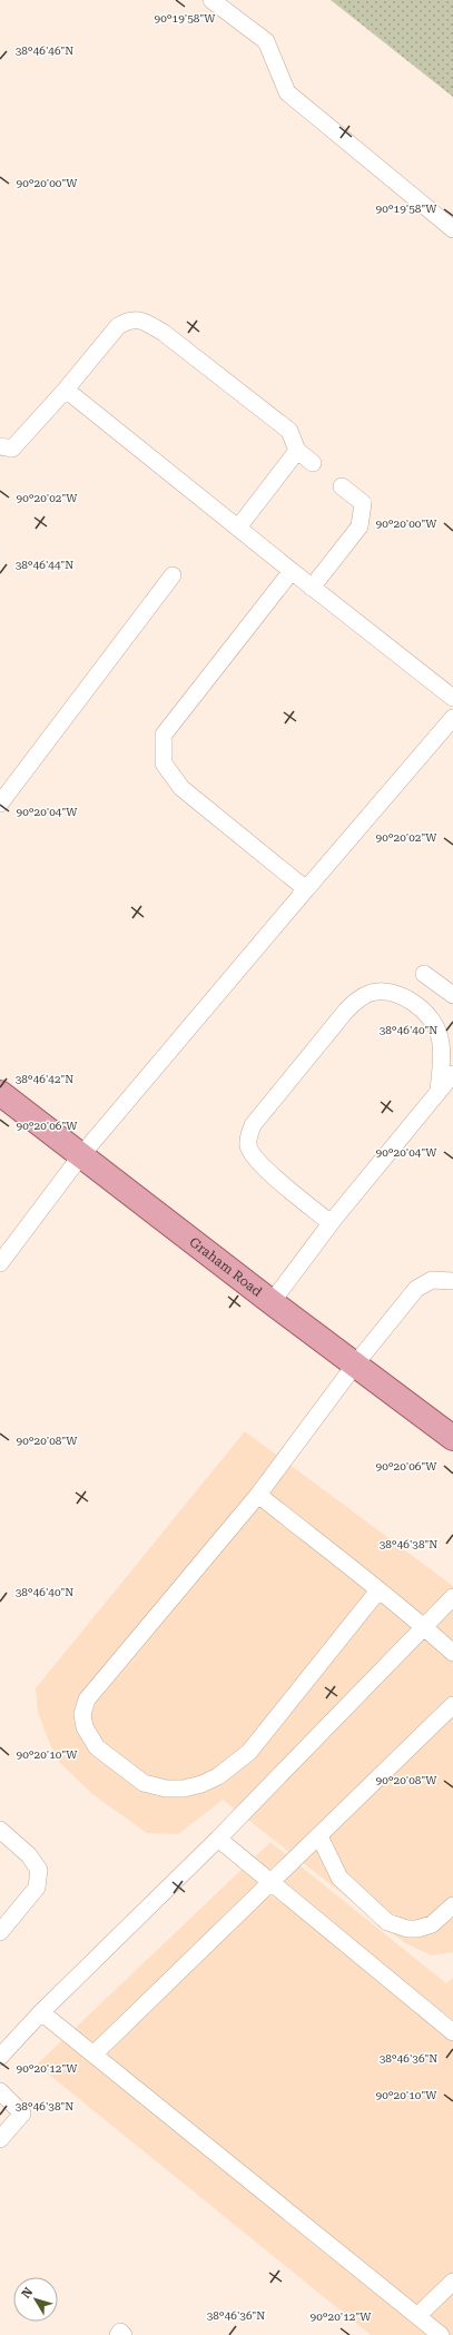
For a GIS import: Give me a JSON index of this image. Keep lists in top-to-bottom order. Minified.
{"streets":{"main road":["Graham Road"]},"north":"top left","coordinates":["90°19'58\"W","38°46'46\"N","90°20'00\"W","90°20'02\"W","38°46'44\"N","90°20'04\"W","38°46'40\"N","38°46'42\"N","90°20'06\"W","90°20'08\"W","38°46'38\"N","90°20'10\"W","38°46'36\"N","90°20'12\"W"]}
